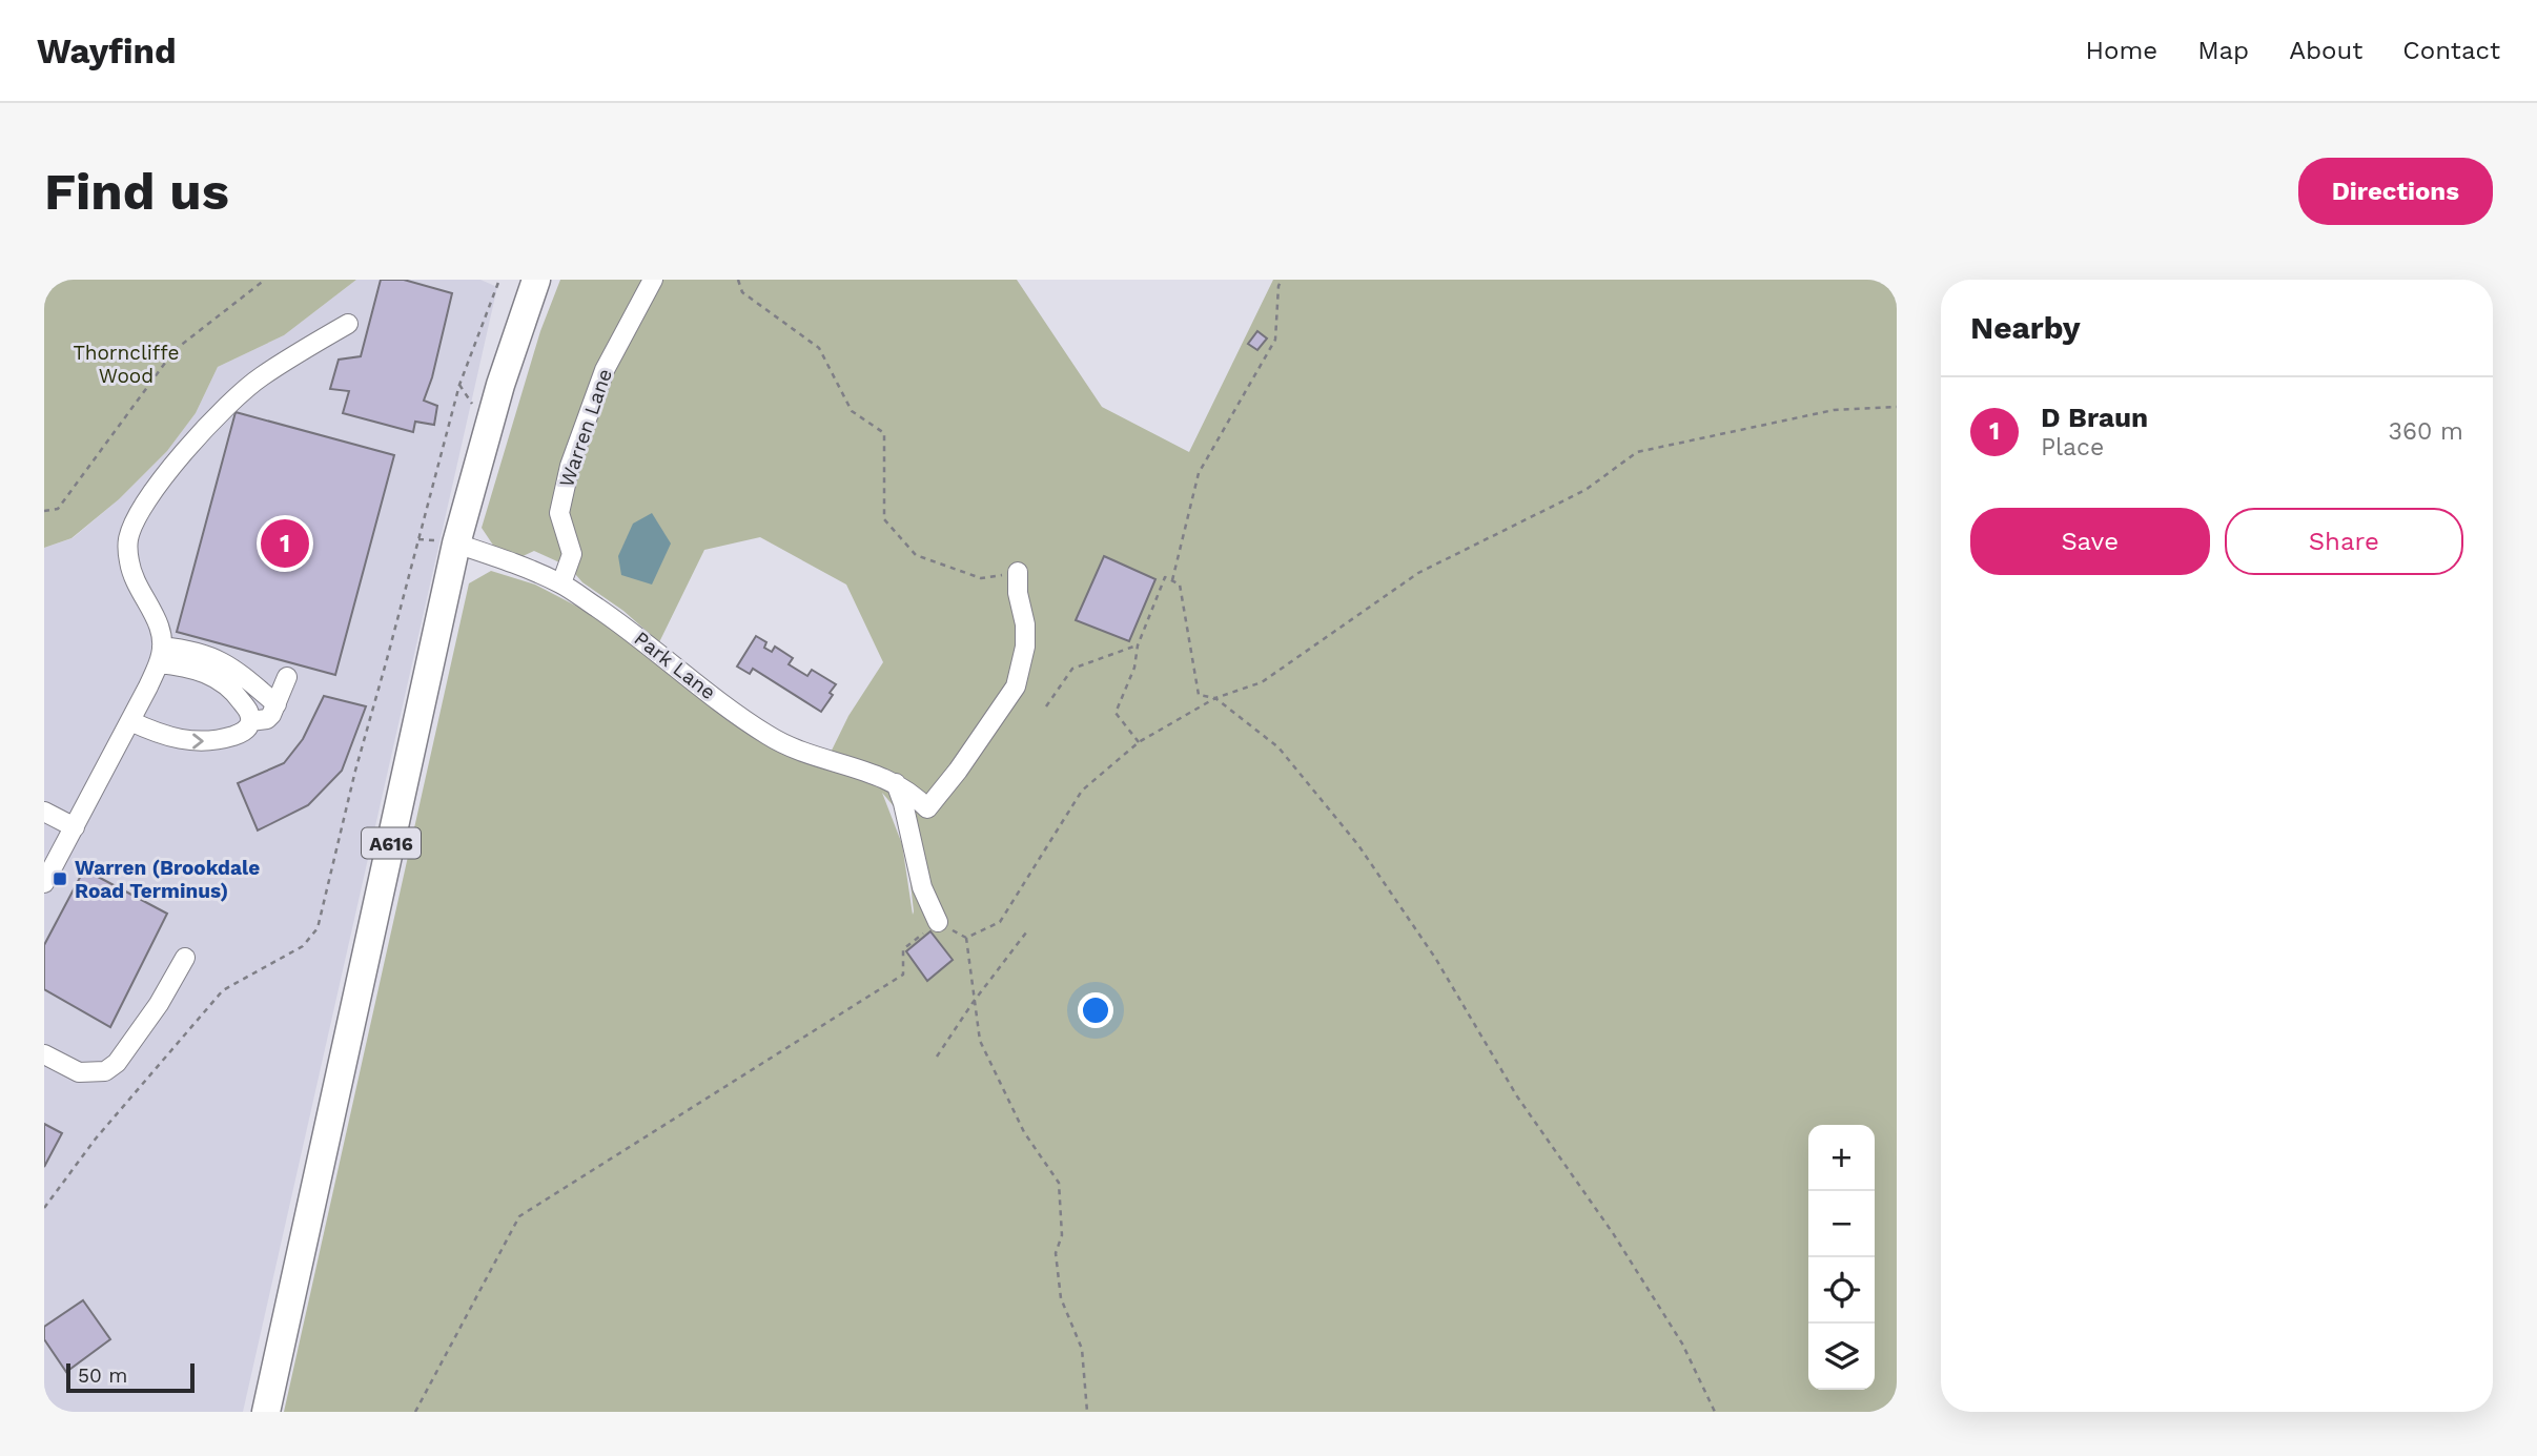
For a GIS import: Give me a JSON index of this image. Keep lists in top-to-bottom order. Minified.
{"streets":{"highway":["A616"],"street":["Warren Lane","Park Lane"]},"crossings":[["Warren Lane","Park Lane"],["Park Lane","A616"]],"parks":["Thorncliffe Wood"],"places":{"transit":["Warren (Brookdale Road Terminus)"]},"scale_bar":"50 m","page":{"header":"Wayfind","nav":["Home","Map","About","Contact"],"buttons":["Directions",["Save","Share"]],"title":"Find us","heading":"Nearby","list":[{"mark":"1","name":"D Braun","note":"Place","value":"360 m"}],"pins":"1","map_buttons":["+","−"],"scale":"50 m"}}
